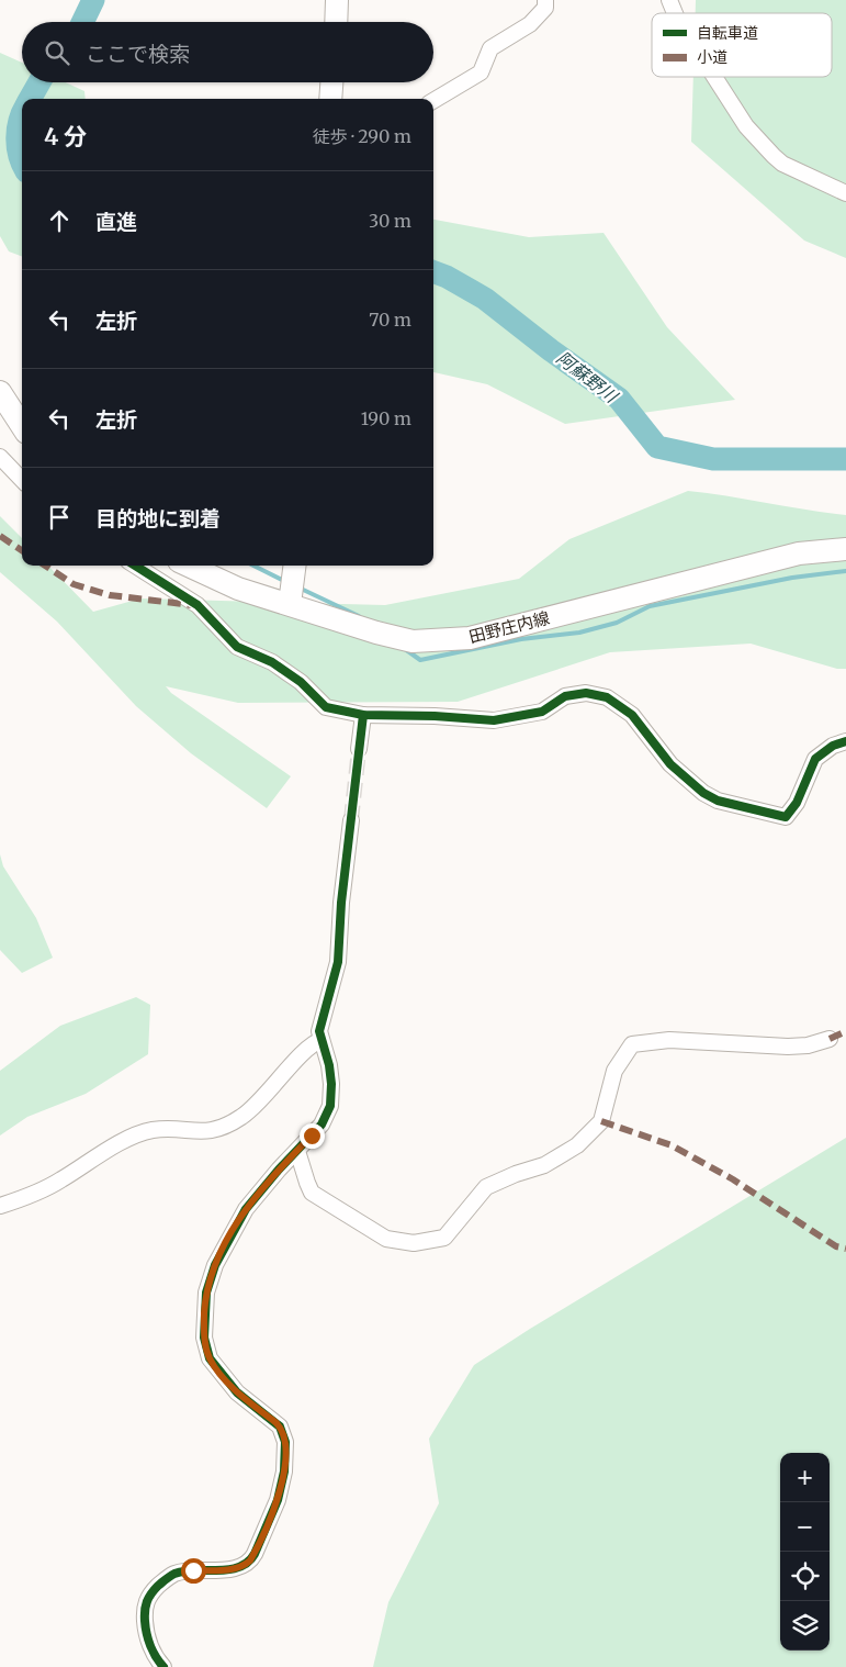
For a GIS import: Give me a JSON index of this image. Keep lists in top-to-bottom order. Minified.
{"streets":{"main road":["田野庄内線"]},"water":["阿蘇野川"],"legend":["自転車道","小道"],"page":{"search":"ここで検索","heading":["4 分","徒歩 · 290 m"],"list":[["直進","30 m"],["左折","70 m"],["左折","190 m"],"目的地に到着"],"map_buttons":["+","−"]}}
